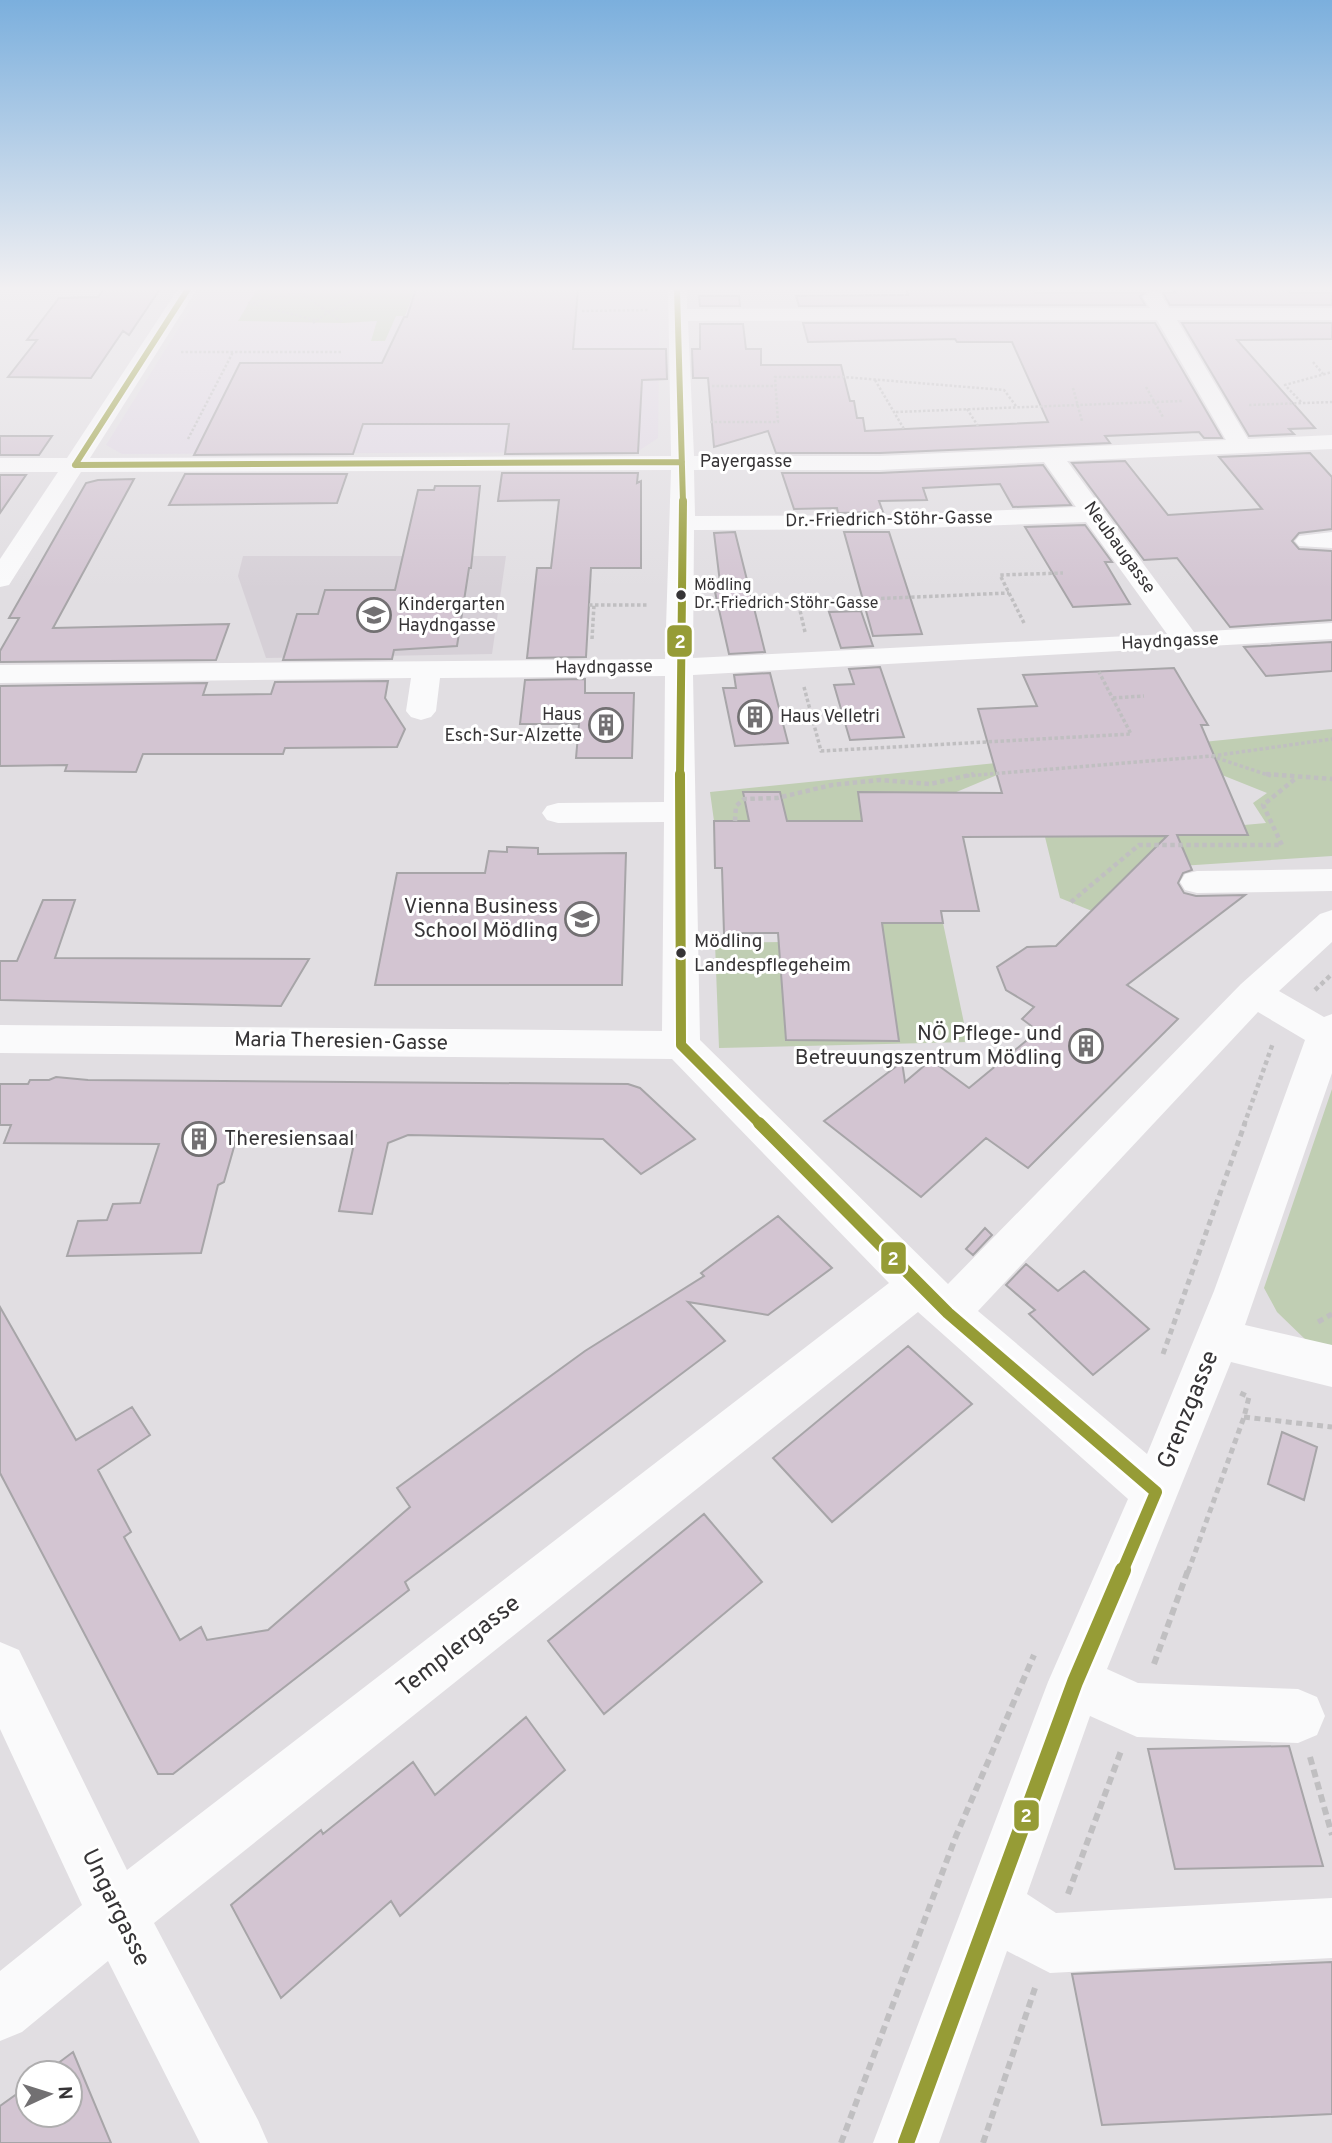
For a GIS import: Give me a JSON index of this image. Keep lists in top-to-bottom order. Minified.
{"streets":{"street":["Payergasse","Dr.-Friedrich-Stöhr-Gasse","Neubaugasse","Haydngasse","Maria Theresien-Gasse","Grenzgasse","Templergasse","Ungargasse"]},"crossings":[["Payergasse","Neubaugasse"],["Dr.-Friedrich-Stöhr-Gasse","Neubaugasse"],["Neubaugasse","Haydngasse"],["Templergasse","Ungargasse"]],"places":{"other":["Mödling Dr.-Friedrich-Stöhr-Gasse","Mödling Landespflegeheim"],"school or university":["Kindergarten Haydngasse","Vienna Business School Mödling"],"building":["Haus Velletri","Haus Esch-Sur-Alzette","NÖ Pflege- und Betreuungszentrum Mödling","Theresiensaal"]},"lines":["transit line 2"],"north":"right"}
